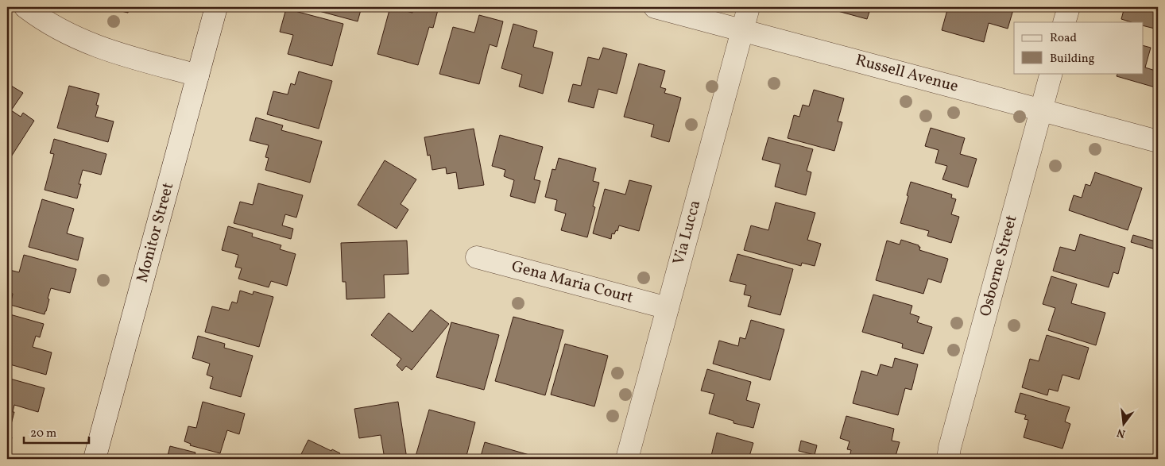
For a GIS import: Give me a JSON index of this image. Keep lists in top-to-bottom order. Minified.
{"streets":{"street":["Russell Avenue","Monitor Street","Via Lucca","Osborne Street","Gena Maria Court"]},"crossings":[["Russell Avenue","Via Lucca"],["Russell Avenue","Osborne Street"],["Via Lucca","Gena Maria Court"]],"legend":["Road","Building"],"scale_bar":"20 m","north":"bottom"}
